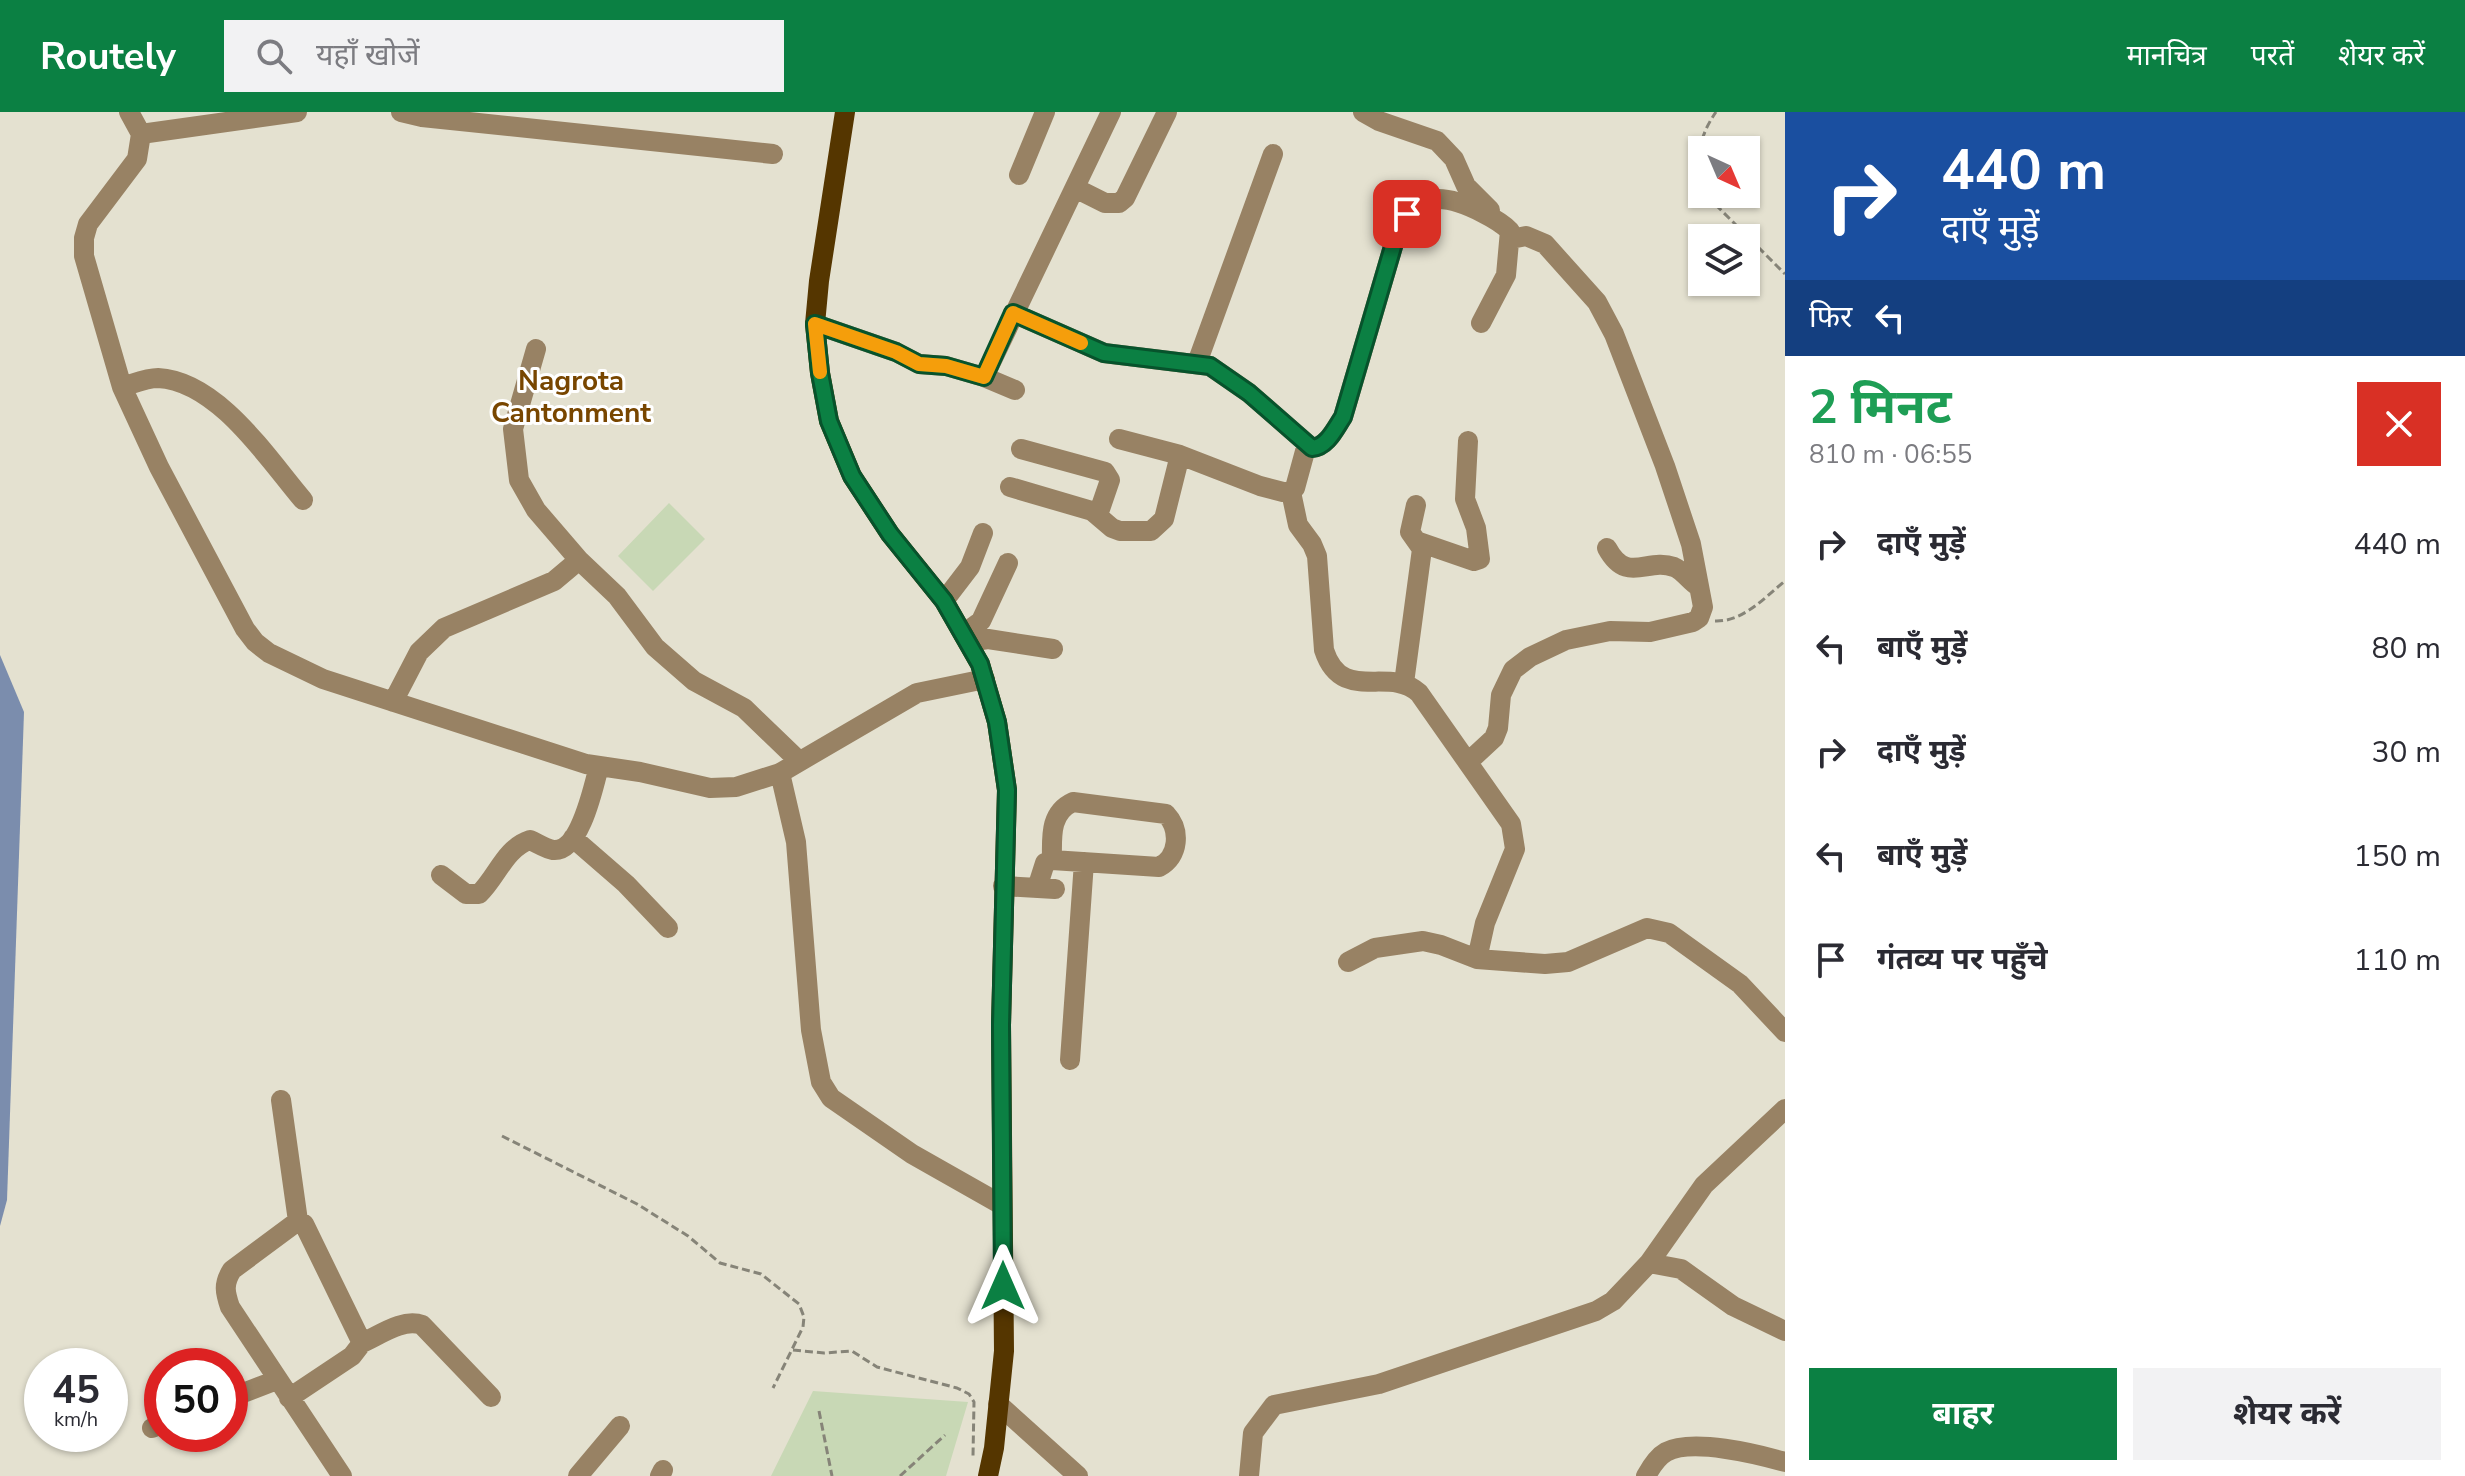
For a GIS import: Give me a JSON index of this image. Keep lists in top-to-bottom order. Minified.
{"districts":["Nagrota Cantonment"],"north":"bottom right","page":{"header":"Routely","search":"यहाँ खोजें","nav":["मानचित्र","परतें","शेयर करें"],"turn":["440 m","दाएँ मुड़ें"],"then":"फिर","heading":["2 मिनट","810 m · 06:55"],"list":[{"name":"दाएँ मुड़ें","value":"440 m"},{"name":"बाएँ मुड़ें","value":"80 m"},{"name":"दाएँ मुड़ें","value":"30 m"},{"name":"बाएँ मुड़ें","value":"150 m"},{"name":"गंतव्य पर पहुँचे","value":"110 m"}],"speed":"45 km/h","limit":"50","buttons":["बाहर","शेयर करें"]}}
